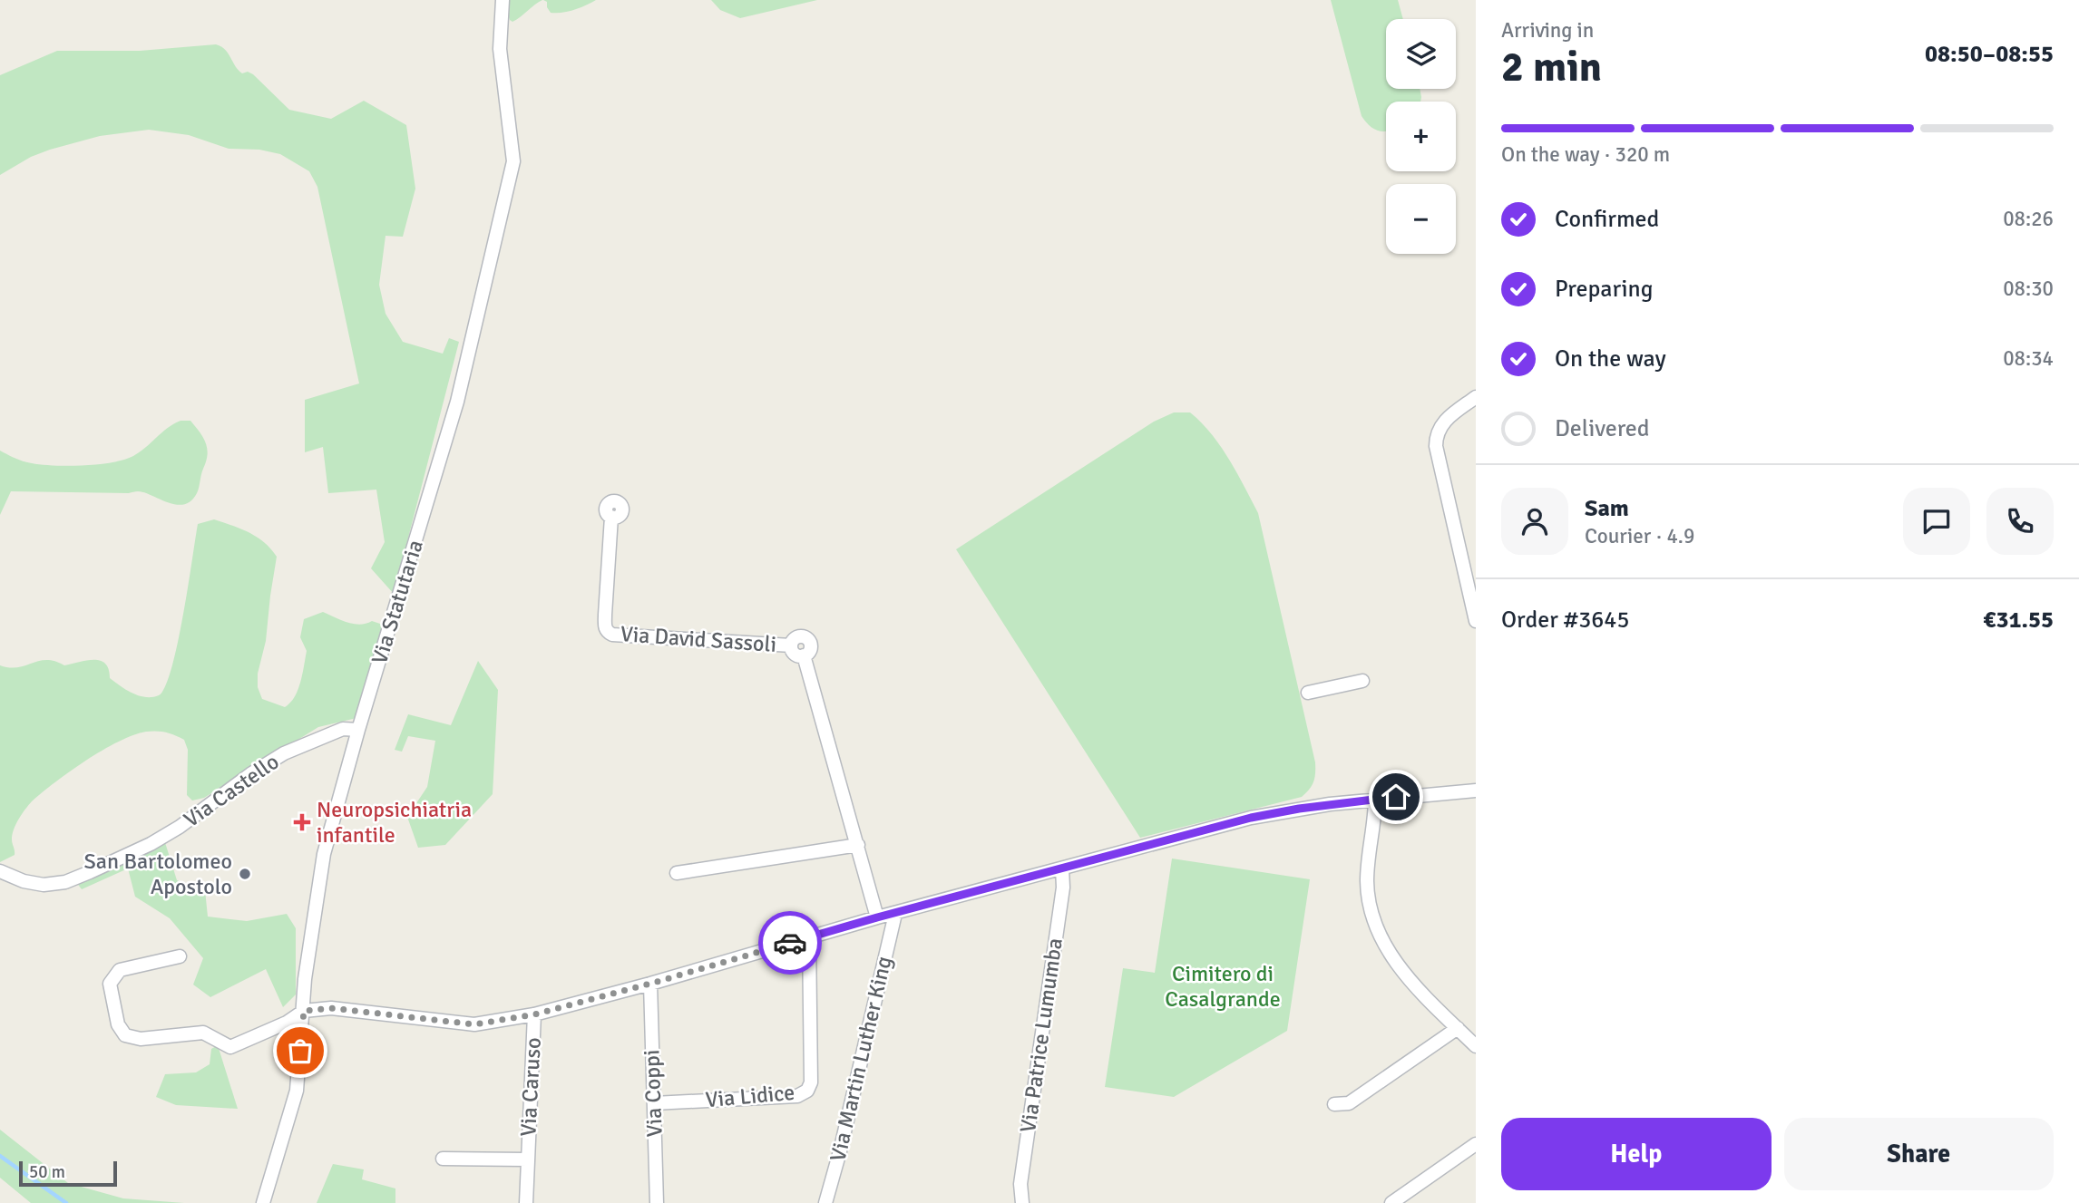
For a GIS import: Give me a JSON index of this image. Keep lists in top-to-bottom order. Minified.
{"streets":{"street":["Via Statutaria","Via David Sassoli","Via Castello","Via Patrice Lumumba","Via Martin Luther King","Via Caruso","Via Coppi","Via Lidice"]},"crossings":[["Via Statutaria","Via Castello"],["Via Coppi","Via Lidice"]],"parks":["Cimitero di Casalgrande"],"places":{"health":["Neuropsichiatria infantile"],"other":["San Bartolomeo Apostolo"]},"scale_bar":"50 m","page":{"heading":["2 min","Arriving in","08:50–08:55"],"panel":["Sam","Courier · 4.9","Order #3645","€31.55"],"map_buttons":["+","−"],"bar":"On the way · 320 m","list":[["Confirmed","08:26"],["Preparing","08:30"],["On the way","08:34"],"Delivered"],"buttons":["Help","Share"],"scale":"50 m"}}
